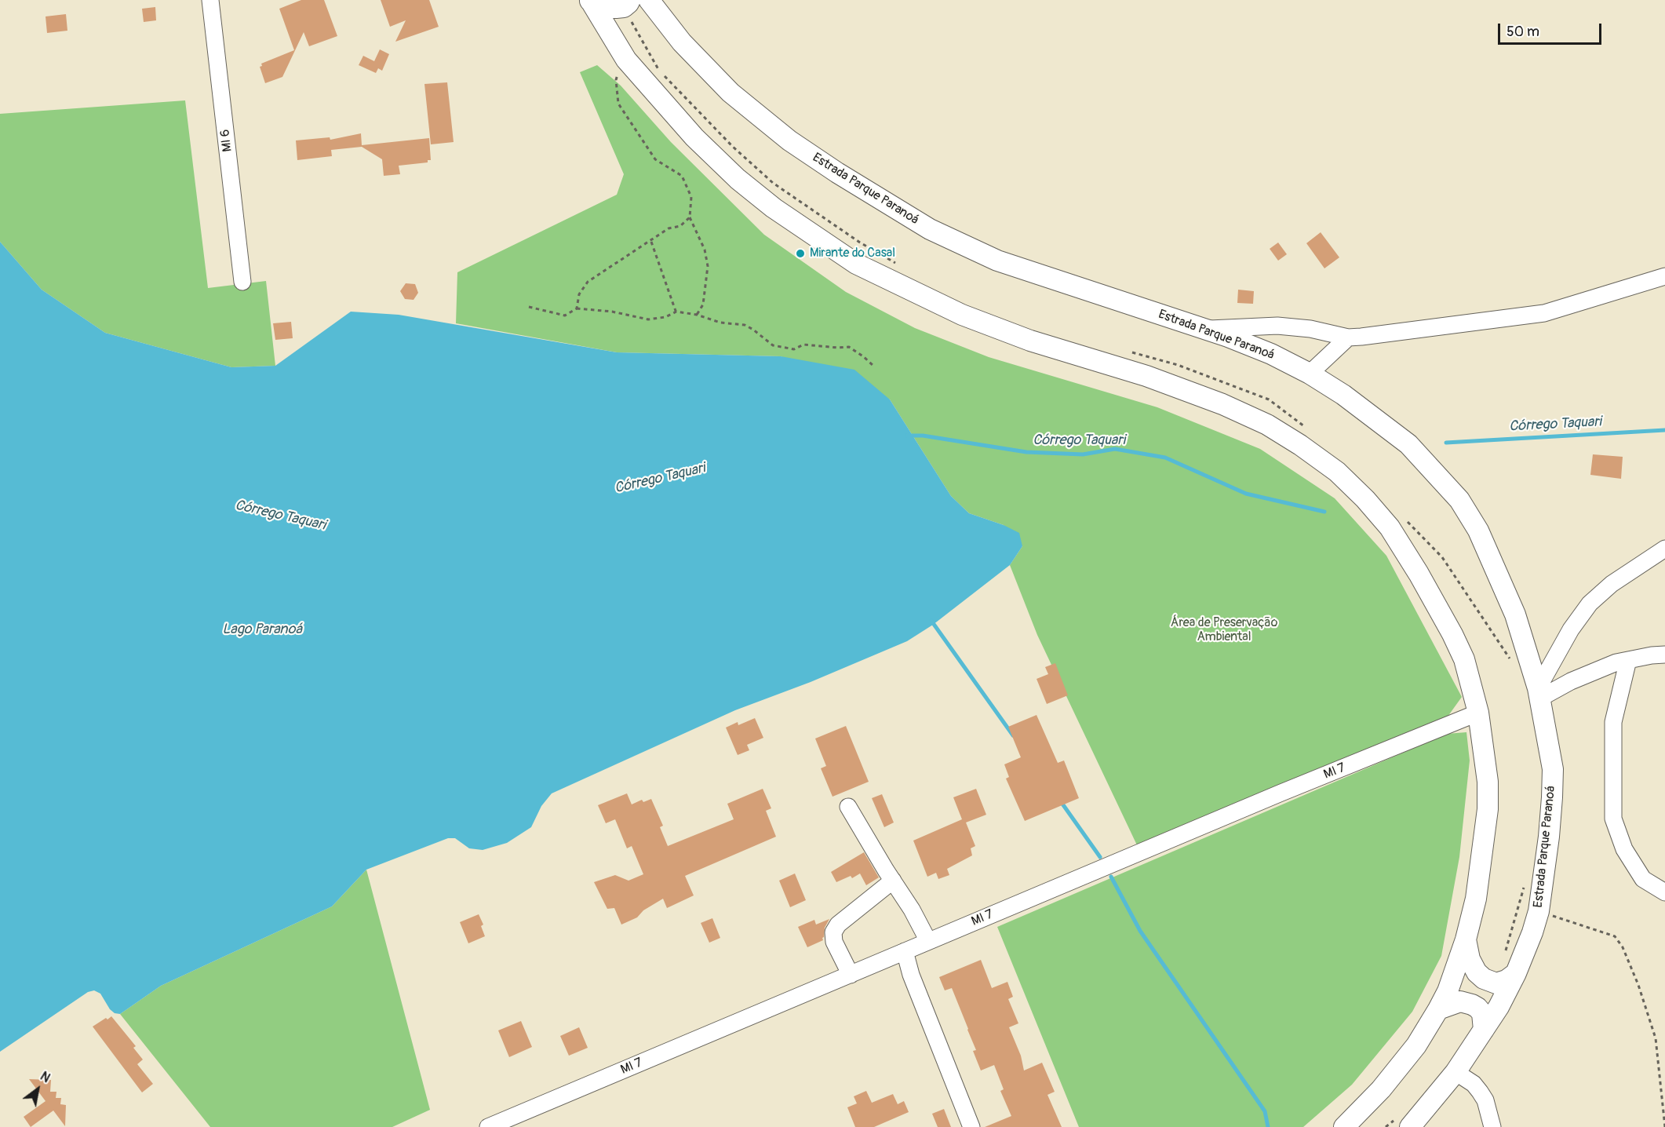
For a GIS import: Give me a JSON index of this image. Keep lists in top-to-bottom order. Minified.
{"streets":{"main road":["Estrada Parque Paranoá"],"street":["MI 6","MI 7"]},"water":["Córrego Taquari","Lago Paranoá"],"parks":["Área de Preservação Ambiental"],"places":["Mirante do Casal"],"scale_bar":"50 m","north":"top right"}
